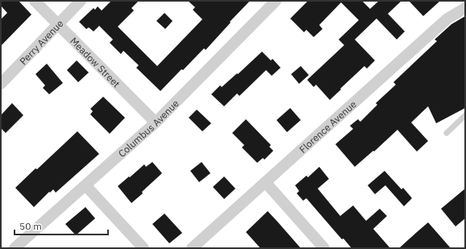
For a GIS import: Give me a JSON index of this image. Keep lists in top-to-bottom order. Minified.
{"streets":{"street":["Perry Avenue","Meadow Street","Florence Avenue","Columbus Avenue"]},"crossings":[["Perry Avenue","Meadow Street"],["Meadow Street","Columbus Avenue"]],"scale_bar":"50 m"}
